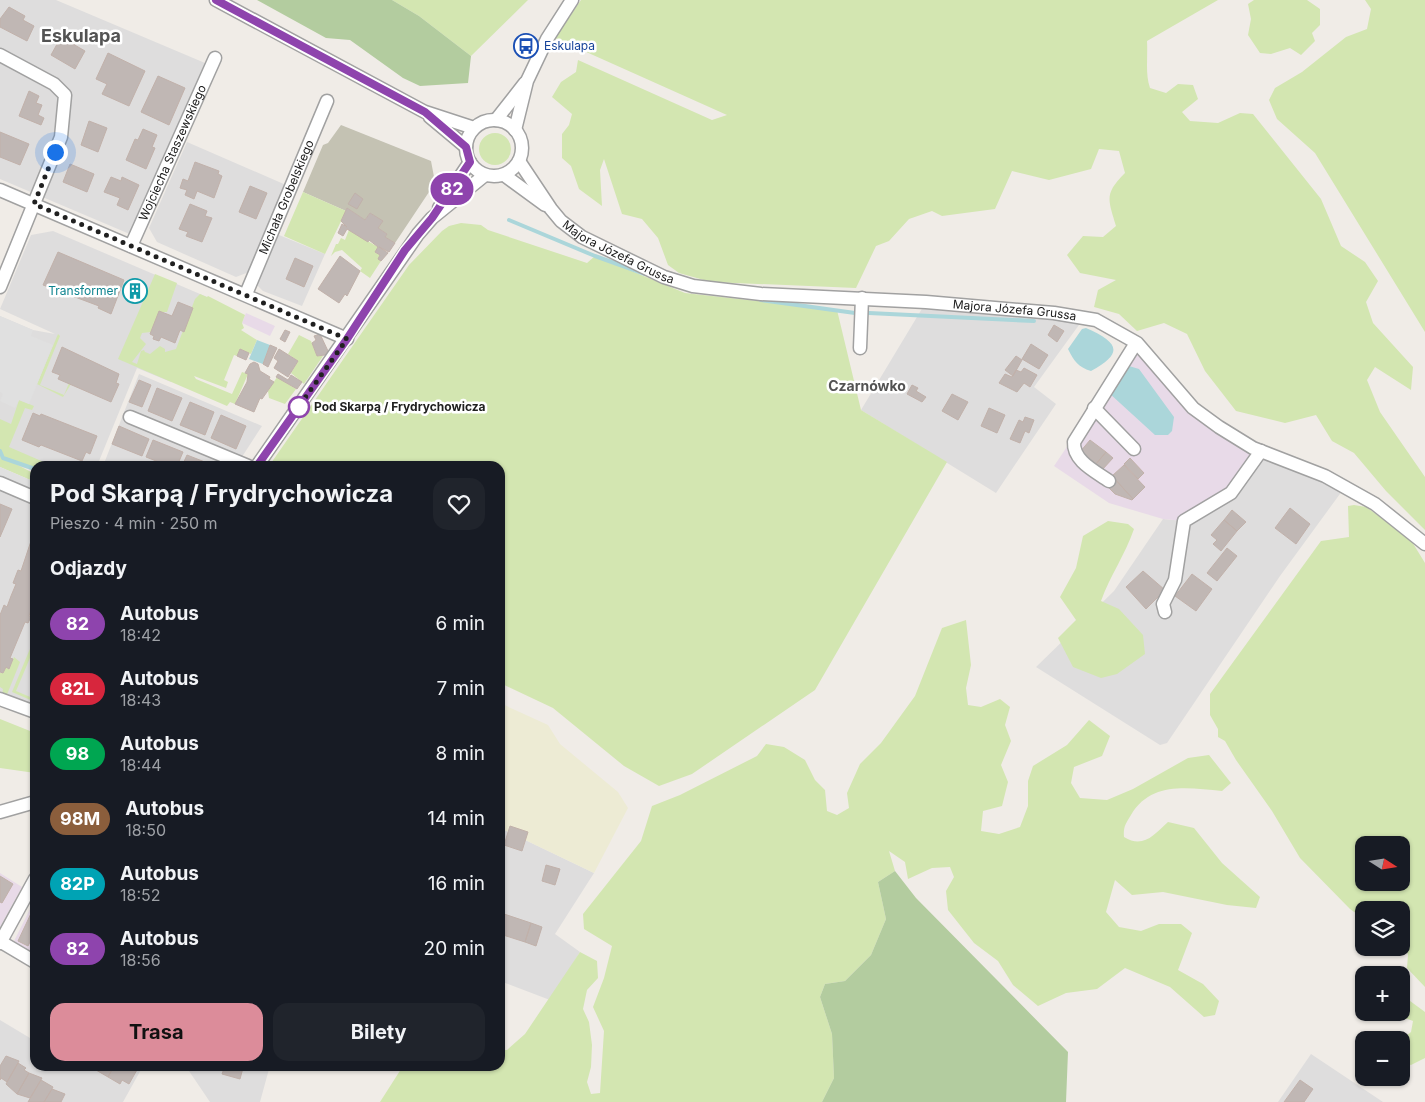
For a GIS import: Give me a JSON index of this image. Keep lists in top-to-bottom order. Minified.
{"streets":{"street":["Wojciecha Staszewskiego","Michała Grobelskiego","Majora Józefa Grussa"]},"districts":["Eskulapa","Czarnówko"],"places":{"bus stop":["Eskulapa"],"building":["Transformer"],"other":["Pod Skarpą / Frydrychowicza"]},"lines":["bus line 82"],"north":"right","page":{"on_map":"82","heading":[["Pod Skarpą / Frydrychowicza","Pieszo · 4 min · 250 m"],"Odjazdy"],"list":[{"mark":"82","name":"Autobus","note":"18:42","value":"6 min"},{"mark":"82L","name":"Autobus","note":"18:43","value":"7 min"},{"mark":"98","name":"Autobus","note":"18:44","value":"8 min"},{"mark":"98M","name":"Autobus","note":"18:50","value":"14 min"},{"mark":"82P","name":"Autobus","note":"18:52","value":"16 min"},{"mark":"82","name":"Autobus","note":"18:56","value":"20 min"}],"map_buttons":["+","−"],"buttons":["Trasa","Bilety"]}}
